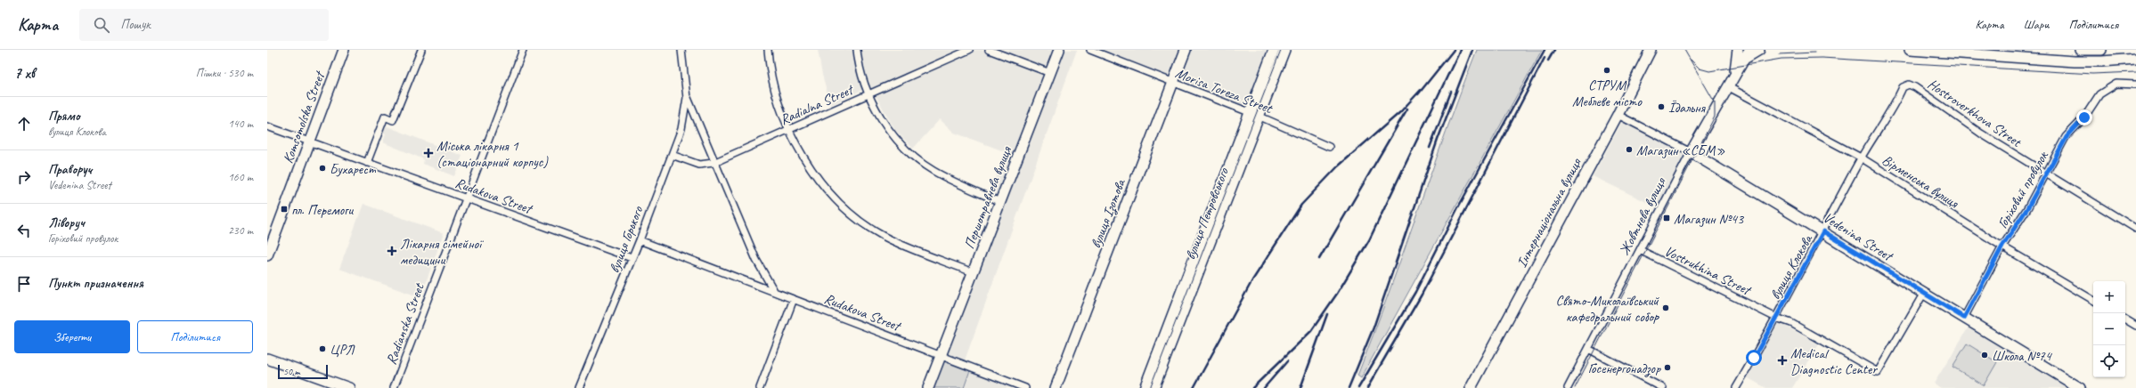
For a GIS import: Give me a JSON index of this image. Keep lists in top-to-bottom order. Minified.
{"streets":{"main road":["Komsomolska Street","Першотравнева вулиця","Інтернаціональна вулиця","вулиця Ізотова","вулиця Петровського","Жовтнева вулиця","Vedenina Street"],"street":["Morisa Toreza Street","Radialna Street","Hostroverkhova Street","Вірменська вулиця","Горіховий провулок","Rudakova Street","вулиця Горького","вулиця Клокова","Vostrukhina Street","Radianska Street"]},"crossings":[["Morisa Toreza Street","вулиця Ізотова"],["Morisa Toreza Street","вулиця Петровського"],["Radialna Street","вулиця Горького"],["Hostroverkhova Street","Горіховий провулок"],["Hostroverkhova Street","вулиця Клокова"],["Komsomolska Street","Rudakova Street"],["Вірменська вулиця","Горіховий провулок"],["Вірменська вулиця","Жовтнева вулиця"],["Вірменська вулиця","вулиця Клокова"],["Горіховий провулок","Vedenina Street"],["Rudakova Street","Першотравнева вулиця"],["Rudakova Street","вулиця Горького"],["Rudakova Street","Radianska Street"],["Інтернаціональна вулиця","Vedenina Street"],["Жовтнева вулиця","Vedenina Street"],["Жовтнева вулиця","Vostrukhina Street"],["Vedenina Street","вулиця Клокова"],["Vedenina Street","Vostrukhina Street"],["вулиця Клокова","Vostrukhina Street"]],"places":{"other":["СТРУМ Меблеве місто","Їдальня","Магазин «СБМ»","Бухарест","Свято-Миколаївський кафедральний собор","ЦРЛ","Школа №74","Госенергонадзор"],"health":["Міська лікарня 1 (стаціонарний корпус)","Лікарня сімейної медицини","Medical Diagnostic Center"],"transit":["пл. Перемоги","Магазин №43"]},"scale_bar":"50 m","page":{"header":"Карта","search":"Пошук","nav":["Карта","Шари","Поділитися"],"heading":["7 хв","Пішки · 530 m"],"list":[["Прямо","вулиця Клокова","140 m"],["Праворуч","Vedenina Street","160 m"],["Ліворуч","Горіховий провулок","230 m"],"Пункт призначення"],"map_buttons":["+","−"],"buttons":["Зберегти","Поділитися"],"scale":"50 m"}}
